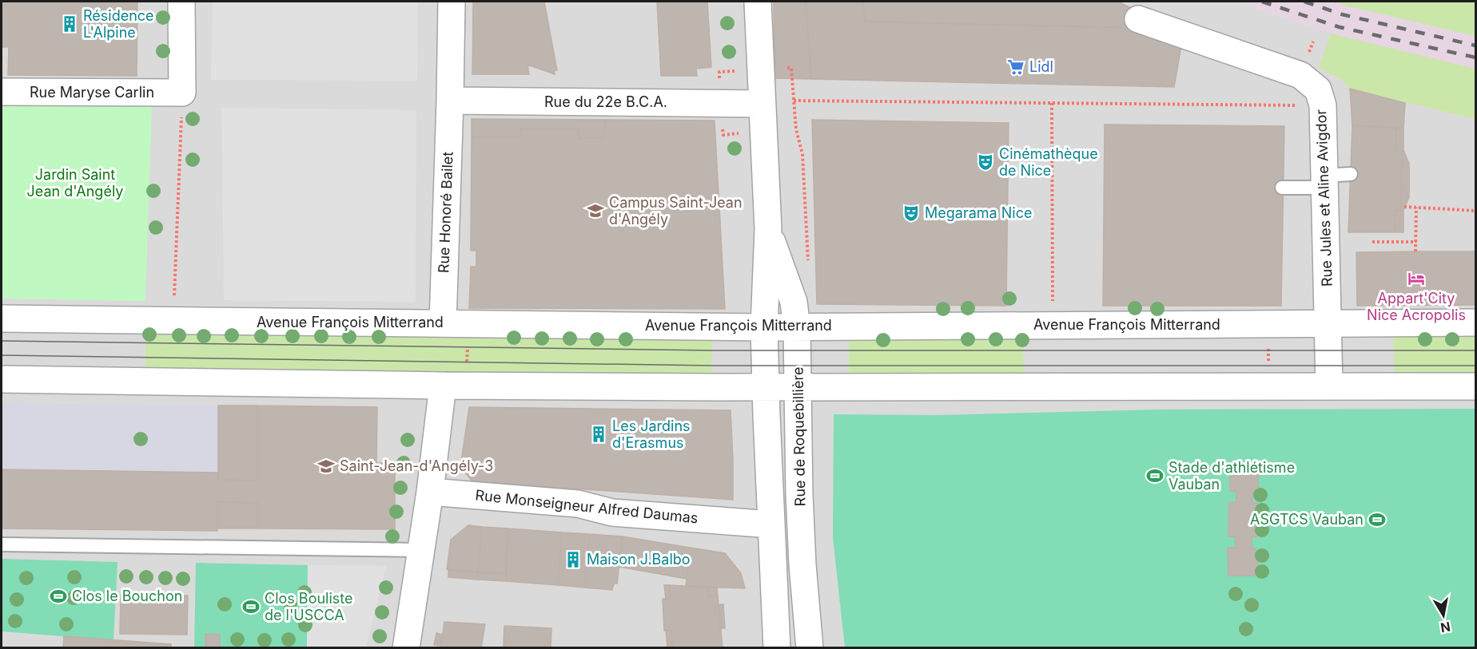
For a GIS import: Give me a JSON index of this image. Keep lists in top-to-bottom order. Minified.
{"streets":{"street":["Rue Maryse Carlin","Rue du 22e B.C.A.","Rue Jules et Aline Avigdor","Rue Honoré Bailet","Avenue François Mitterrand","Rue de Roquebillière","Rue Monseigneur Alfred Daumas"]},"crossings":[["Rue du 22e B.C.A.","Rue Honoré Bailet"],["Rue du 22e B.C.A.","Rue de Roquebillière"],["Rue Jules et Aline Avigdor","Avenue François Mitterrand"],["Rue Honoré Bailet","Avenue François Mitterrand"],["Avenue François Mitterrand","Rue de Roquebillière"],["Rue de Roquebillière","Rue Monseigneur Alfred Daumas"]],"parks":["Jardin Saint Jean d'Angély"],"places":{"building":["Résidence L'Alpine","Les Jardins d'Erasmus","Maison J.Balbo"],"supermarket":["Lidl"],"theatre":["Cinémathèque de Nice","Megarama Nice"],"school or university":["Campus Saint-Jean d'Angély","Saint-Jean-d'Angély-3"],"hotel":["Appart'City Nice Acropolis"],"sports":["Stade d'athlétisme Vauban","ASGTCS Vauban","Clos le Bouchon","Clos Bouliste de l'USCCA"]},"north":"bottom"}
